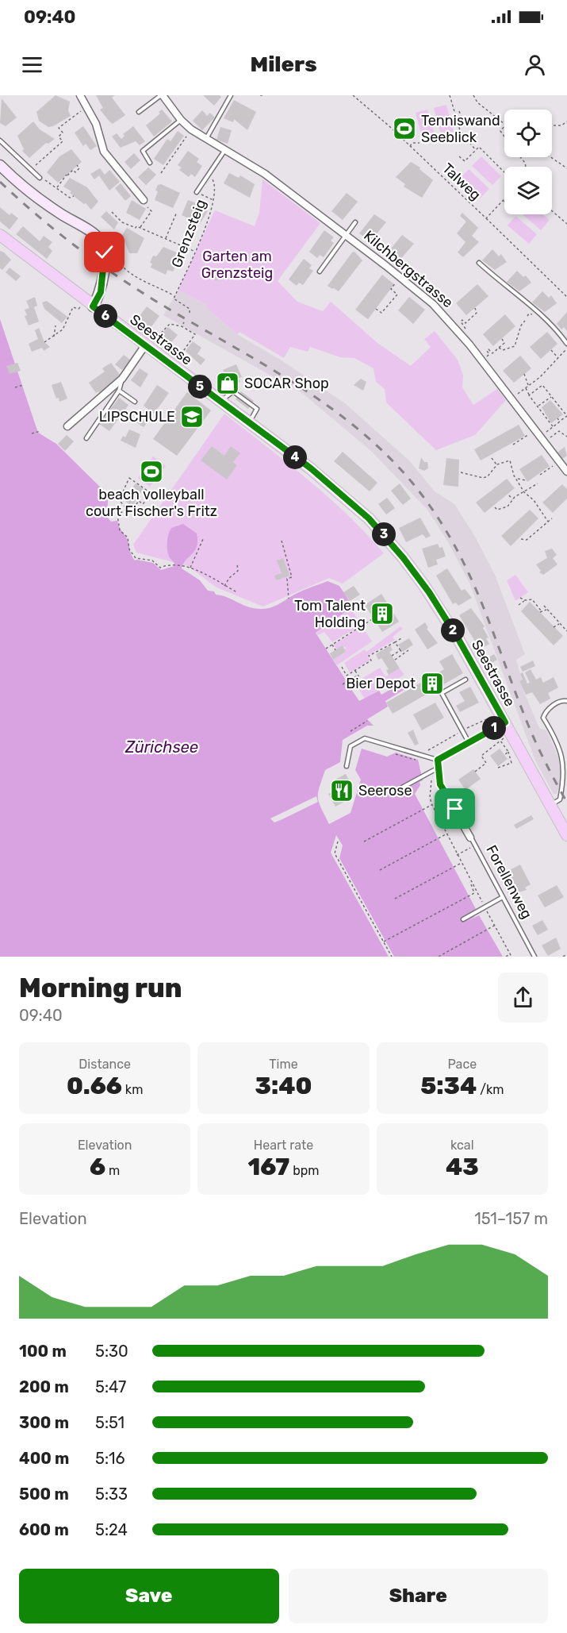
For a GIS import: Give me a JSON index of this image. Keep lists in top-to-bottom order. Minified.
{"streets":{"main road":["Seestrasse"],"street":["Kilchbergstrasse","Forellenweg"],"lane":["Grenzsteig"],"path":["Talweg"]},"crossings":[["Grenzsteig","Kilchbergstrasse"]],"water":["Zürichsee"],"parks":["Garten am Grenzsteig"],"places":{"sports":["Tenniswand Seeblick","beach volleyball court Fischer's Fritz"],"shop":["SOCAR Shop"],"school or university":["LIPSCHULE"],"building":["Tom Talent Holding","Bier Depot"],"restaurant":["Seerose"]},"page":{"status":"09:40","header":"Milers","pins":["6","5","4","3","2","1"],"heading":["Morning run","09:40"],"stats":[["Distance","0.66 km"],["Time","3:40"],["Pace","5:34 /km"],["Elevation","6 m"],["Heart rate","167 bpm"],["kcal","43"]],"chart":["Elevation","151–157 m"],"list":[{"name":"100 m","note":"5:30"},{"name":"200 m","note":"5:47"},{"name":"300 m","note":"5:51"},{"name":"400 m","note":"5:16"},{"name":"500 m","note":"5:33"},{"name":"600 m","note":"5:24"}],"buttons":["Save","Share"]}}
